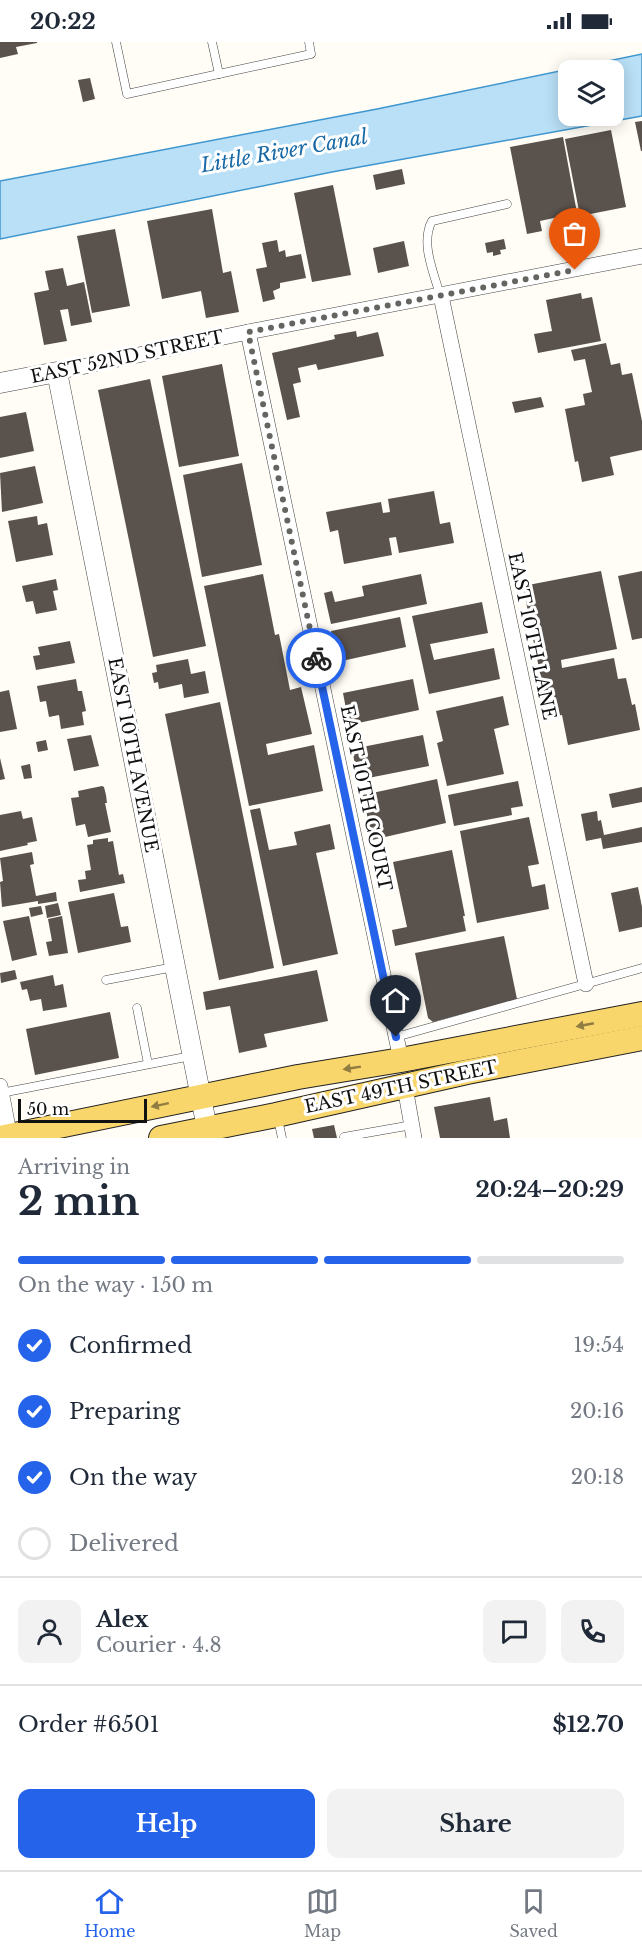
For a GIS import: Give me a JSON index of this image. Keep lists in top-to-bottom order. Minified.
{"streets":{"main road":["EAST 49TH STREET"],"street":["EAST 52ND STREET","EAST 10TH LANE","EAST 10TH AVENUE","EAST 10TH COURT"]},"crossings":[["EAST 52ND STREET","EAST 10TH LANE"],["EAST 52ND STREET","EAST 10TH AVENUE"],["EAST 52ND STREET","EAST 10TH COURT"],["EAST 10TH AVENUE","EAST 49TH STREET"],["EAST 10TH COURT","EAST 49TH STREET"]],"water":["Little River Canal"],"scale_bar":"50 m","page":{"status":"20:22","scale":"50 m","heading":["2 min","Arriving in","20:24–20:29"],"panel":["Alex","Courier · 4.8","Order #6501","$12.70"],"bar":"On the way · 150 m","list":[["Confirmed","19:54"],["Preparing","20:16"],["On the way","20:18"],"Delivered"],"buttons":["Help","Share"],"tabs":["Home","Map","Saved"]}}
